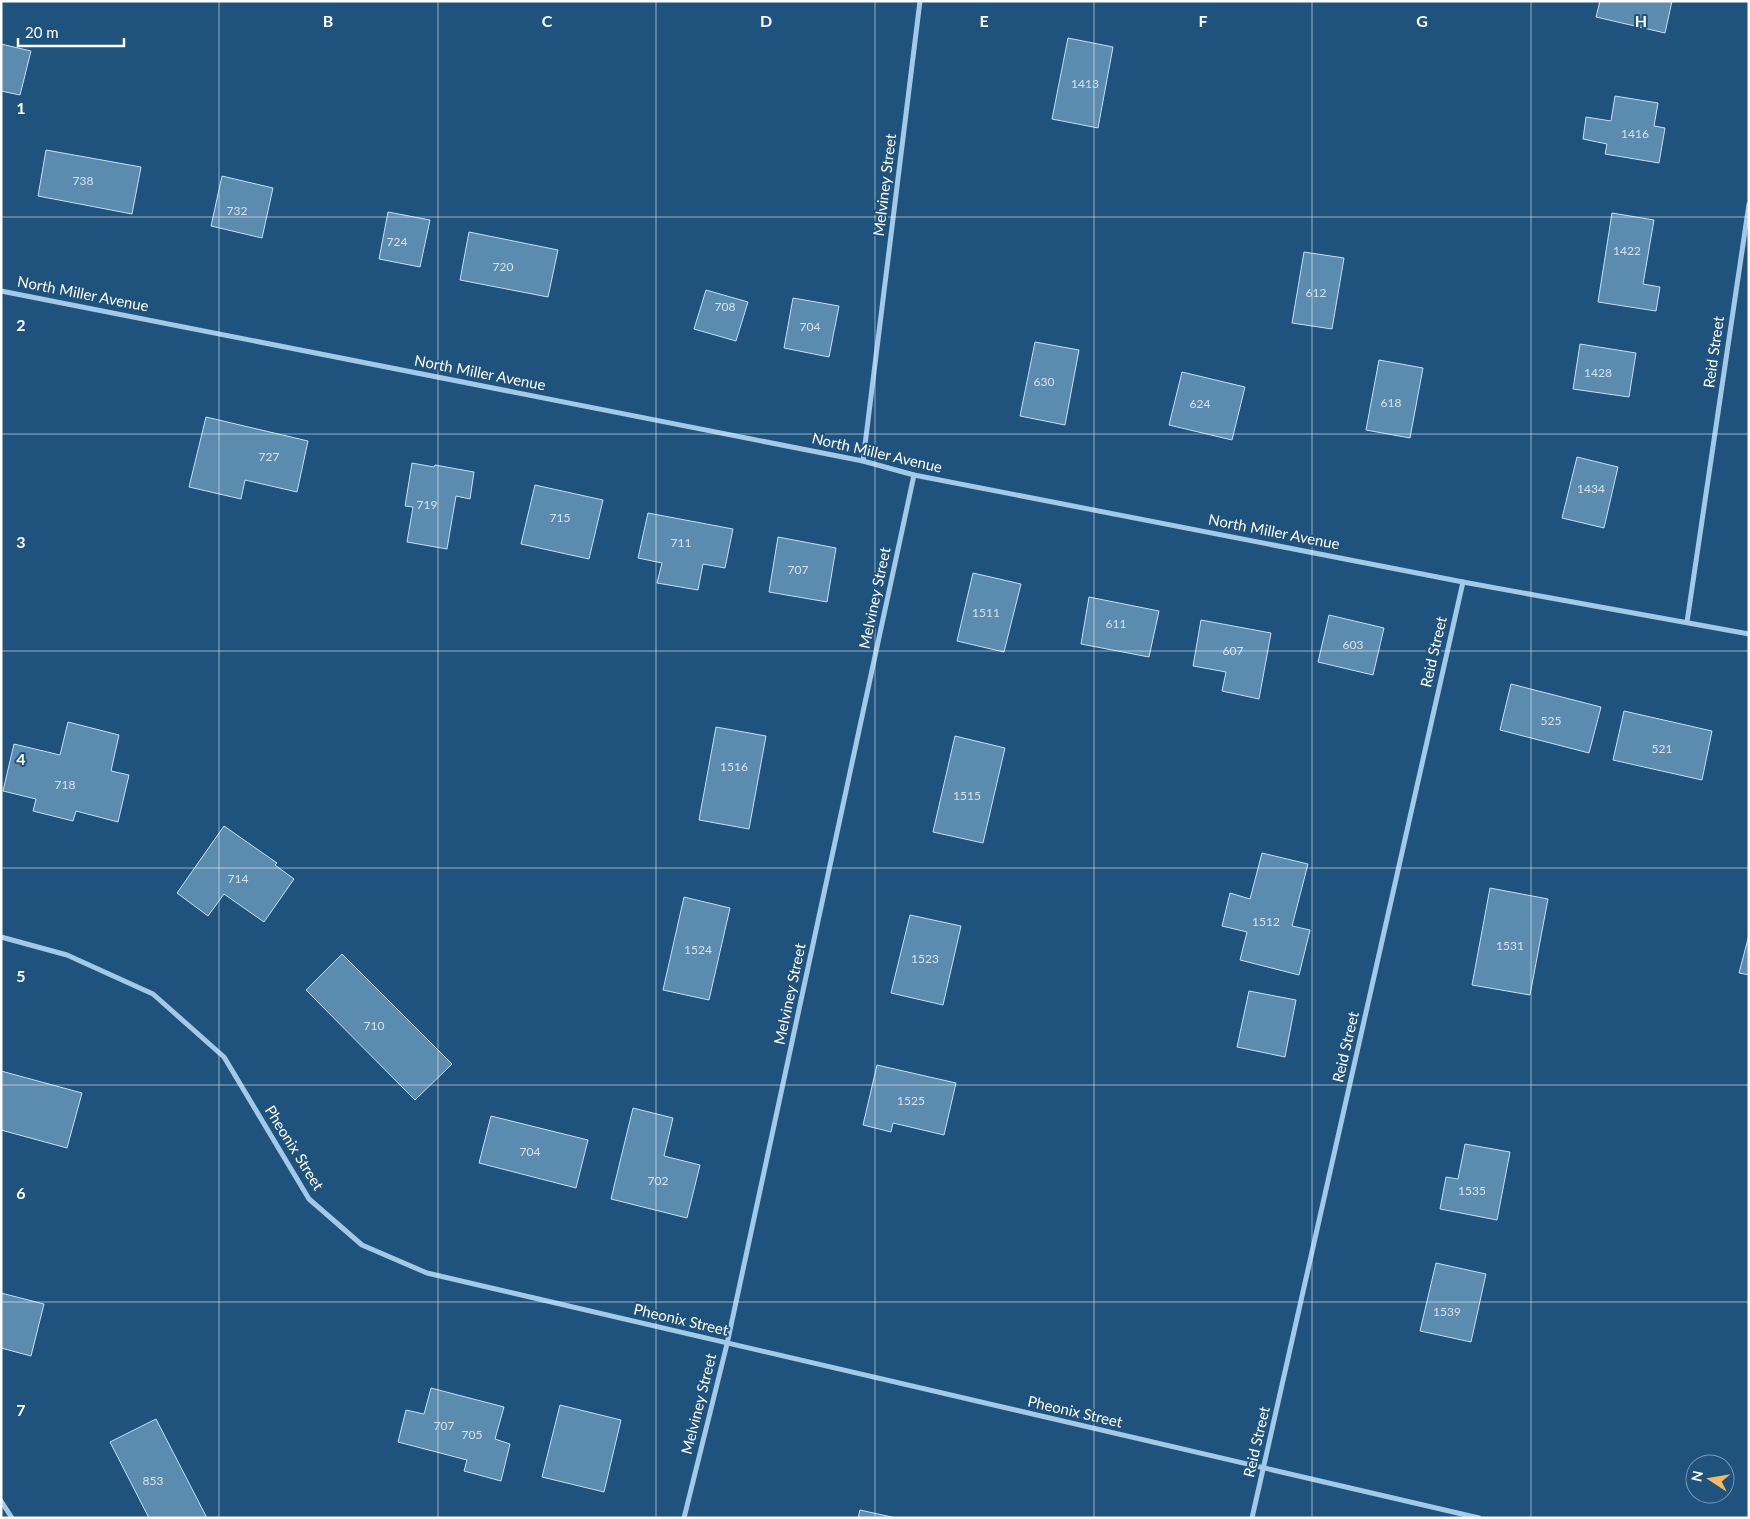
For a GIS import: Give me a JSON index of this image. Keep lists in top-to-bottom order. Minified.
{"streets":{"street":["Melviney Street","North Miller Avenue","Reid Street","Pheonix Street"]},"crossings":[["Melviney Street","North Miller Avenue"],["Melviney Street","Pheonix Street"],["North Miller Avenue","Reid Street"],["Reid Street","Pheonix Street"]],"house_numbers":["1413","1416","738","732","724","1422","720","612","708","704","1428","630","618","624","727","1434","719","715","711","707","1511","611","603","607","525","521","1516","718","1515","714","1512","1531","1524","1523","710","1525","704","702","1535","1539","707","705","853"],"scale_bar":"20 m","north":"left","grid":{"columns":["B","C","D","E","F","G","H"],"rows":["1","2","3","4","5","6","7"]}}
